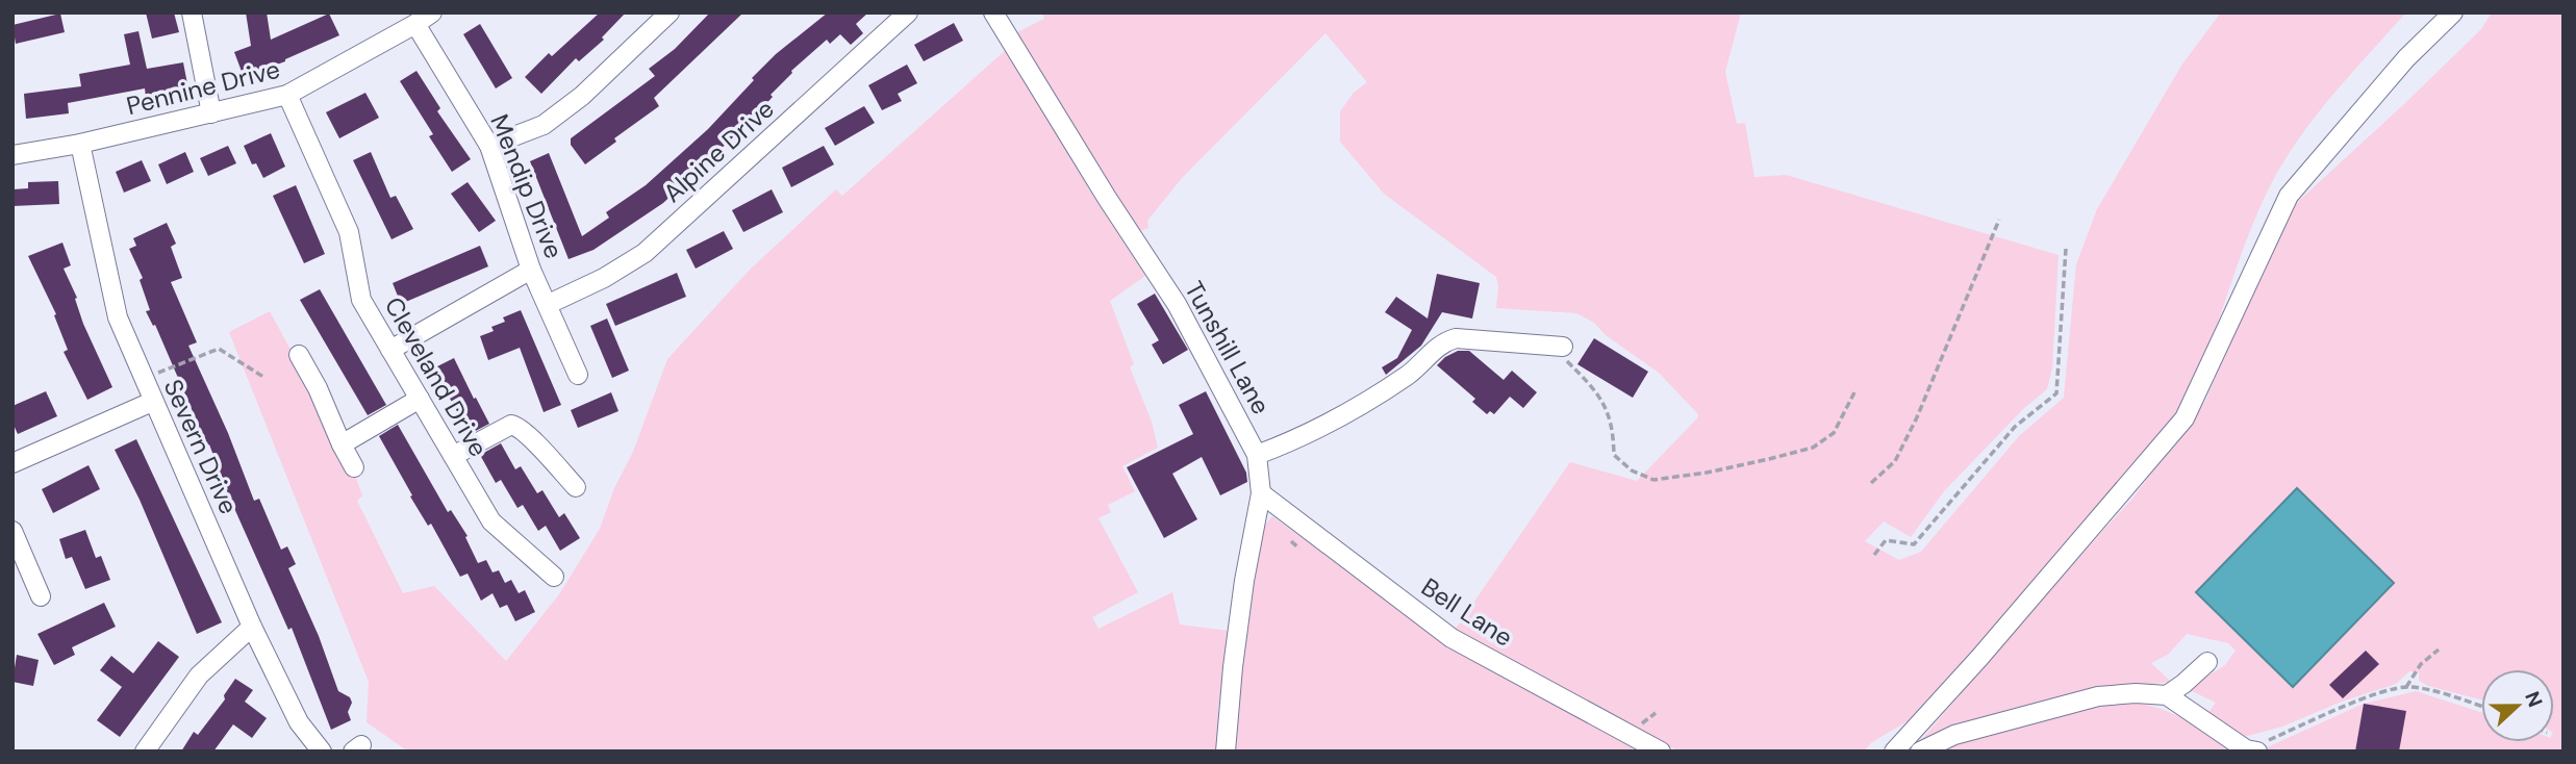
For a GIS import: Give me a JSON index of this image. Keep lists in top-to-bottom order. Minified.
{"streets":{"street":["Pennine Drive","Alpine Drive","Mendip Drive","Tunshill Lane","Cleveland Drive","Severn Drive","Bell Lane"]},"crossings":[["Pennine Drive","Mendip Drive"],["Pennine Drive","Cleveland Drive"],["Pennine Drive","Severn Drive"],["Alpine Drive","Mendip Drive"],["Tunshill Lane","Bell Lane"]],"north":"right"}
